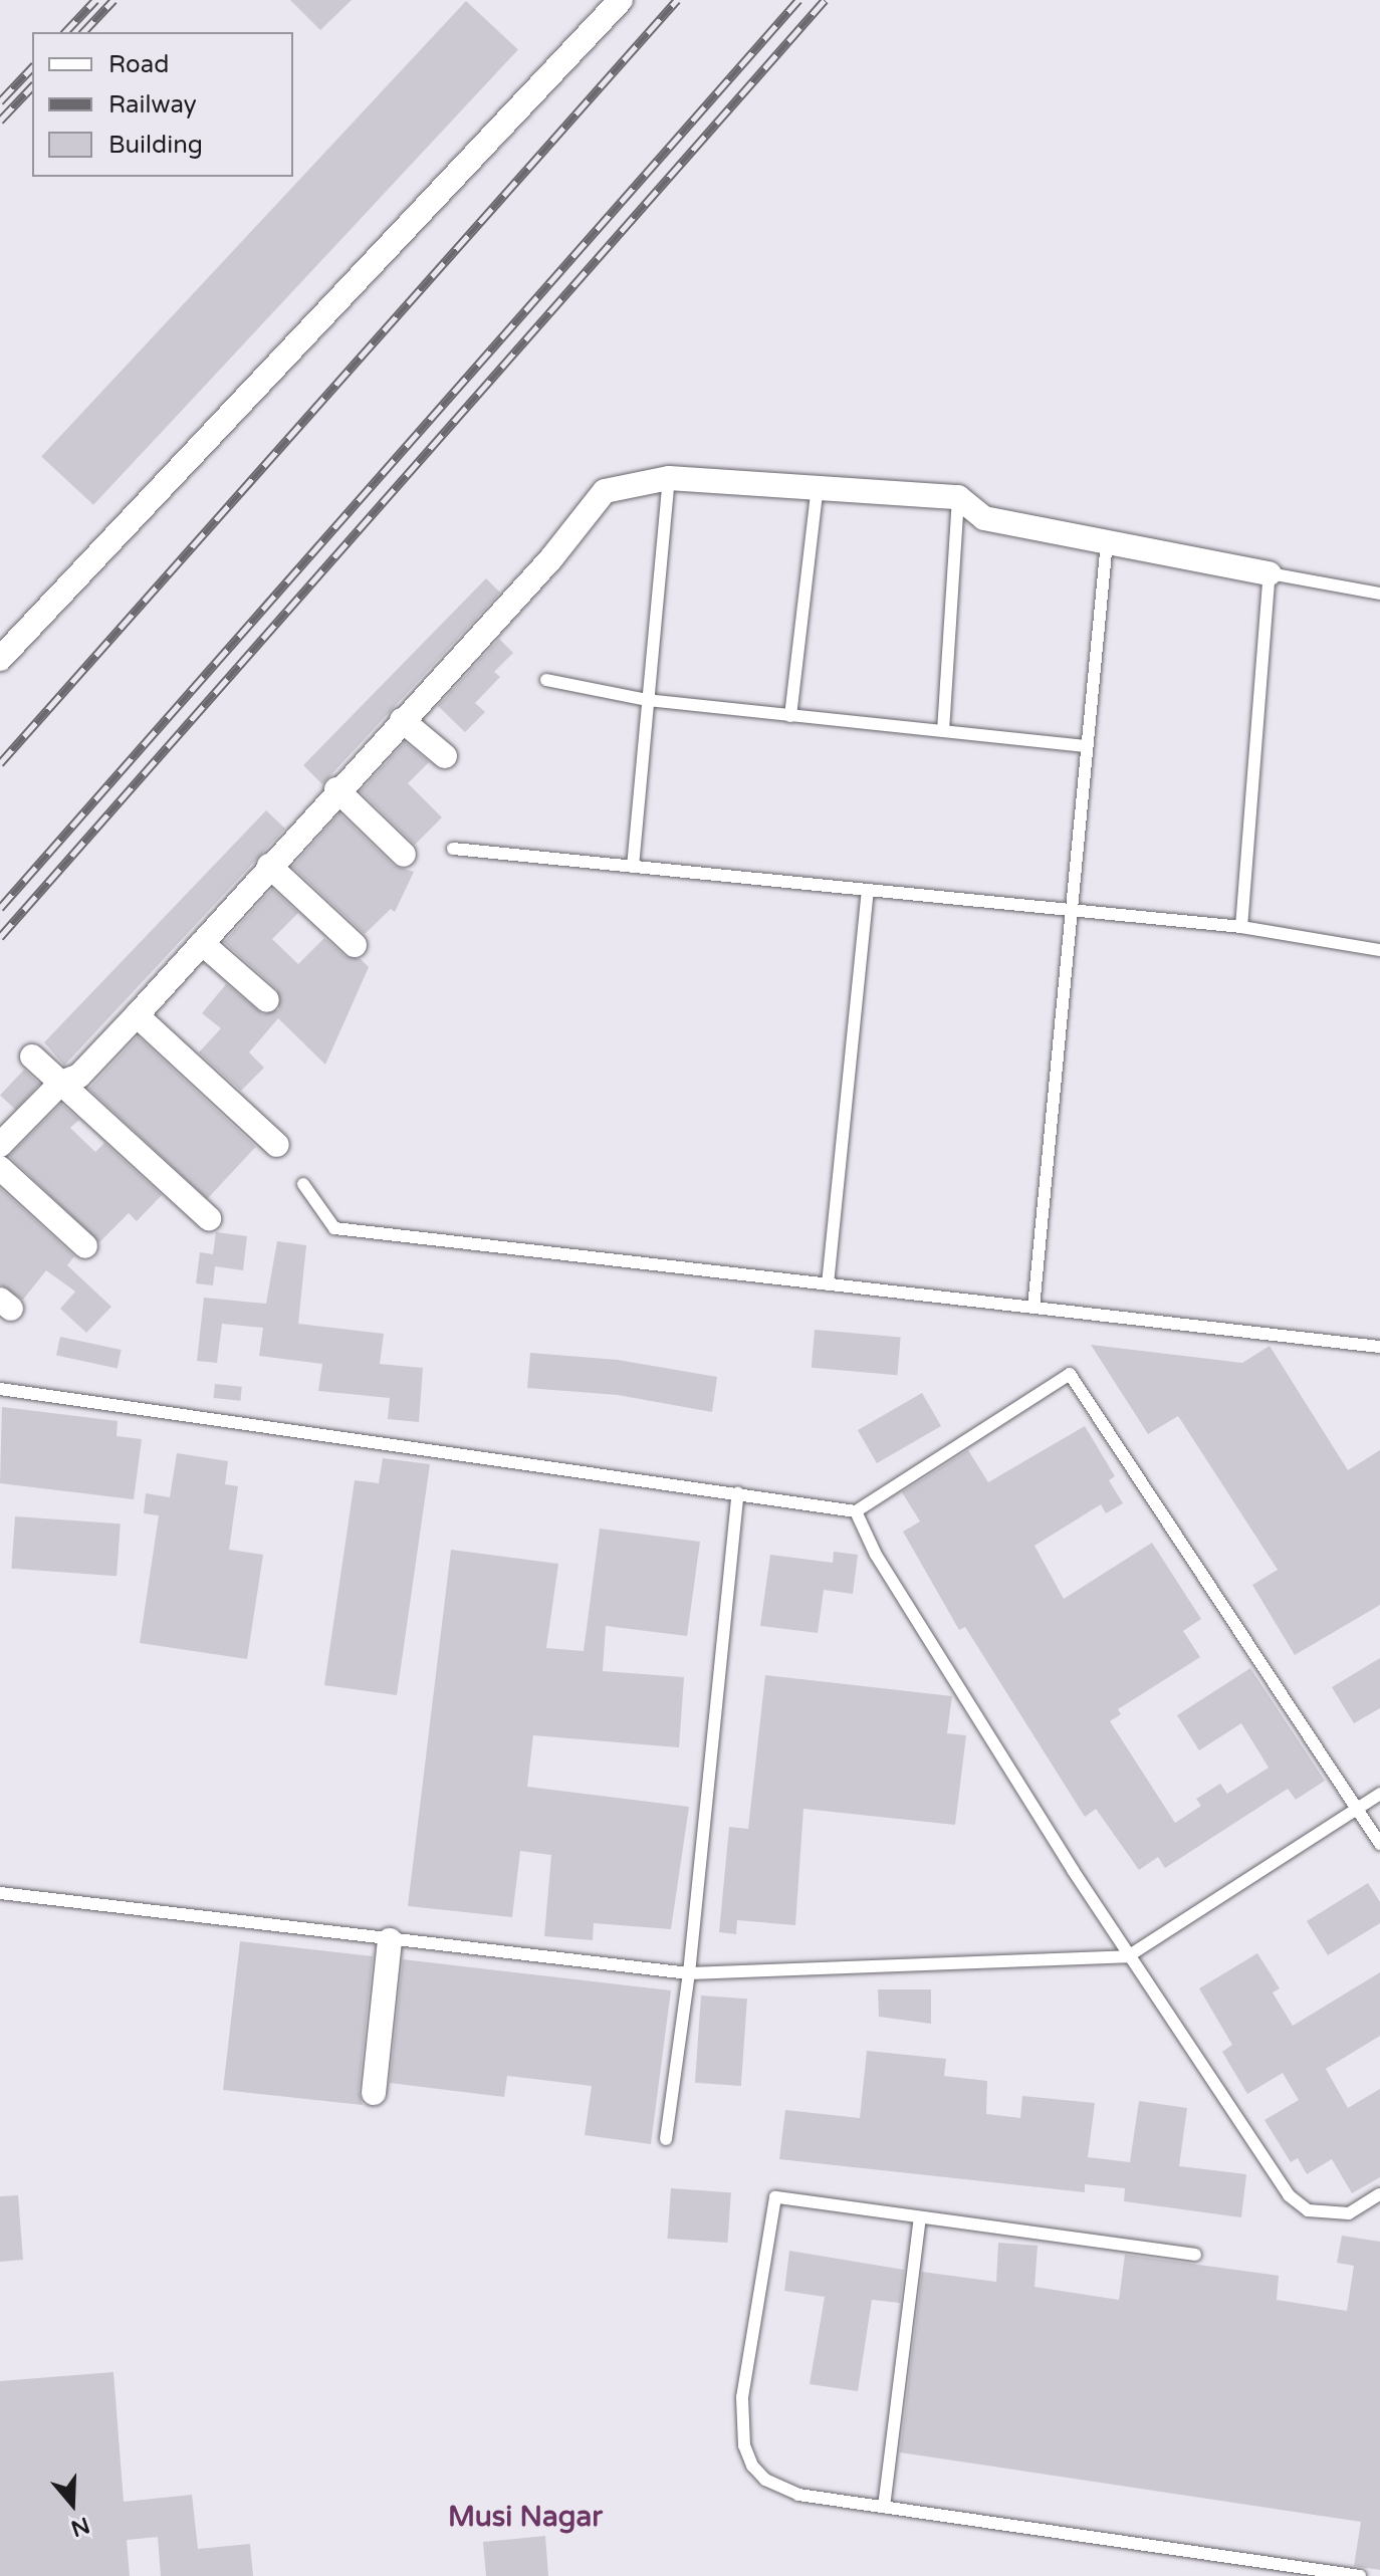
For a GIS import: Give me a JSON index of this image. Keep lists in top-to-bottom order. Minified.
{"districts":["Musi Nagar"],"legend":["Road","Railway","Building"],"north":"bottom"}
